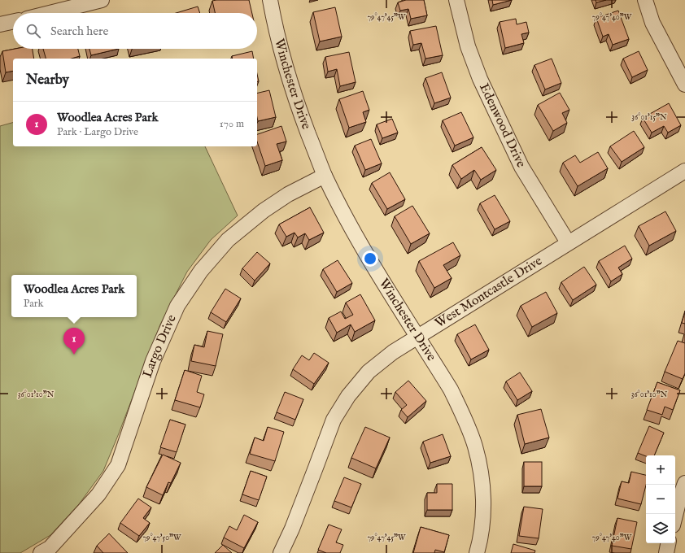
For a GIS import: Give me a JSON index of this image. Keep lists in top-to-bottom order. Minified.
{"streets":{"street":["Winchester Drive","Edenwood Drive","West Montcastle Drive","Largo Drive"]},"crossings":[["Winchester Drive","West Montcastle Drive"],["Winchester Drive","Largo Drive"],["Edenwood Drive","West Montcastle Drive"]],"page":{"search":"Search here","heading":"Nearby","list":[{"mark":"1","name":"Woodlea Acres Park","note":"Park · Largo Drive","value":"170 m"}],"popup":["Woodlea Acres Park","Park"],"pins":"1","map_buttons":["+","−"]},"coordinates":["79°47'45\"W","79°47'40\"W","36°01'15\"N","36°01'10\"N","79°47'50\"W"]}
